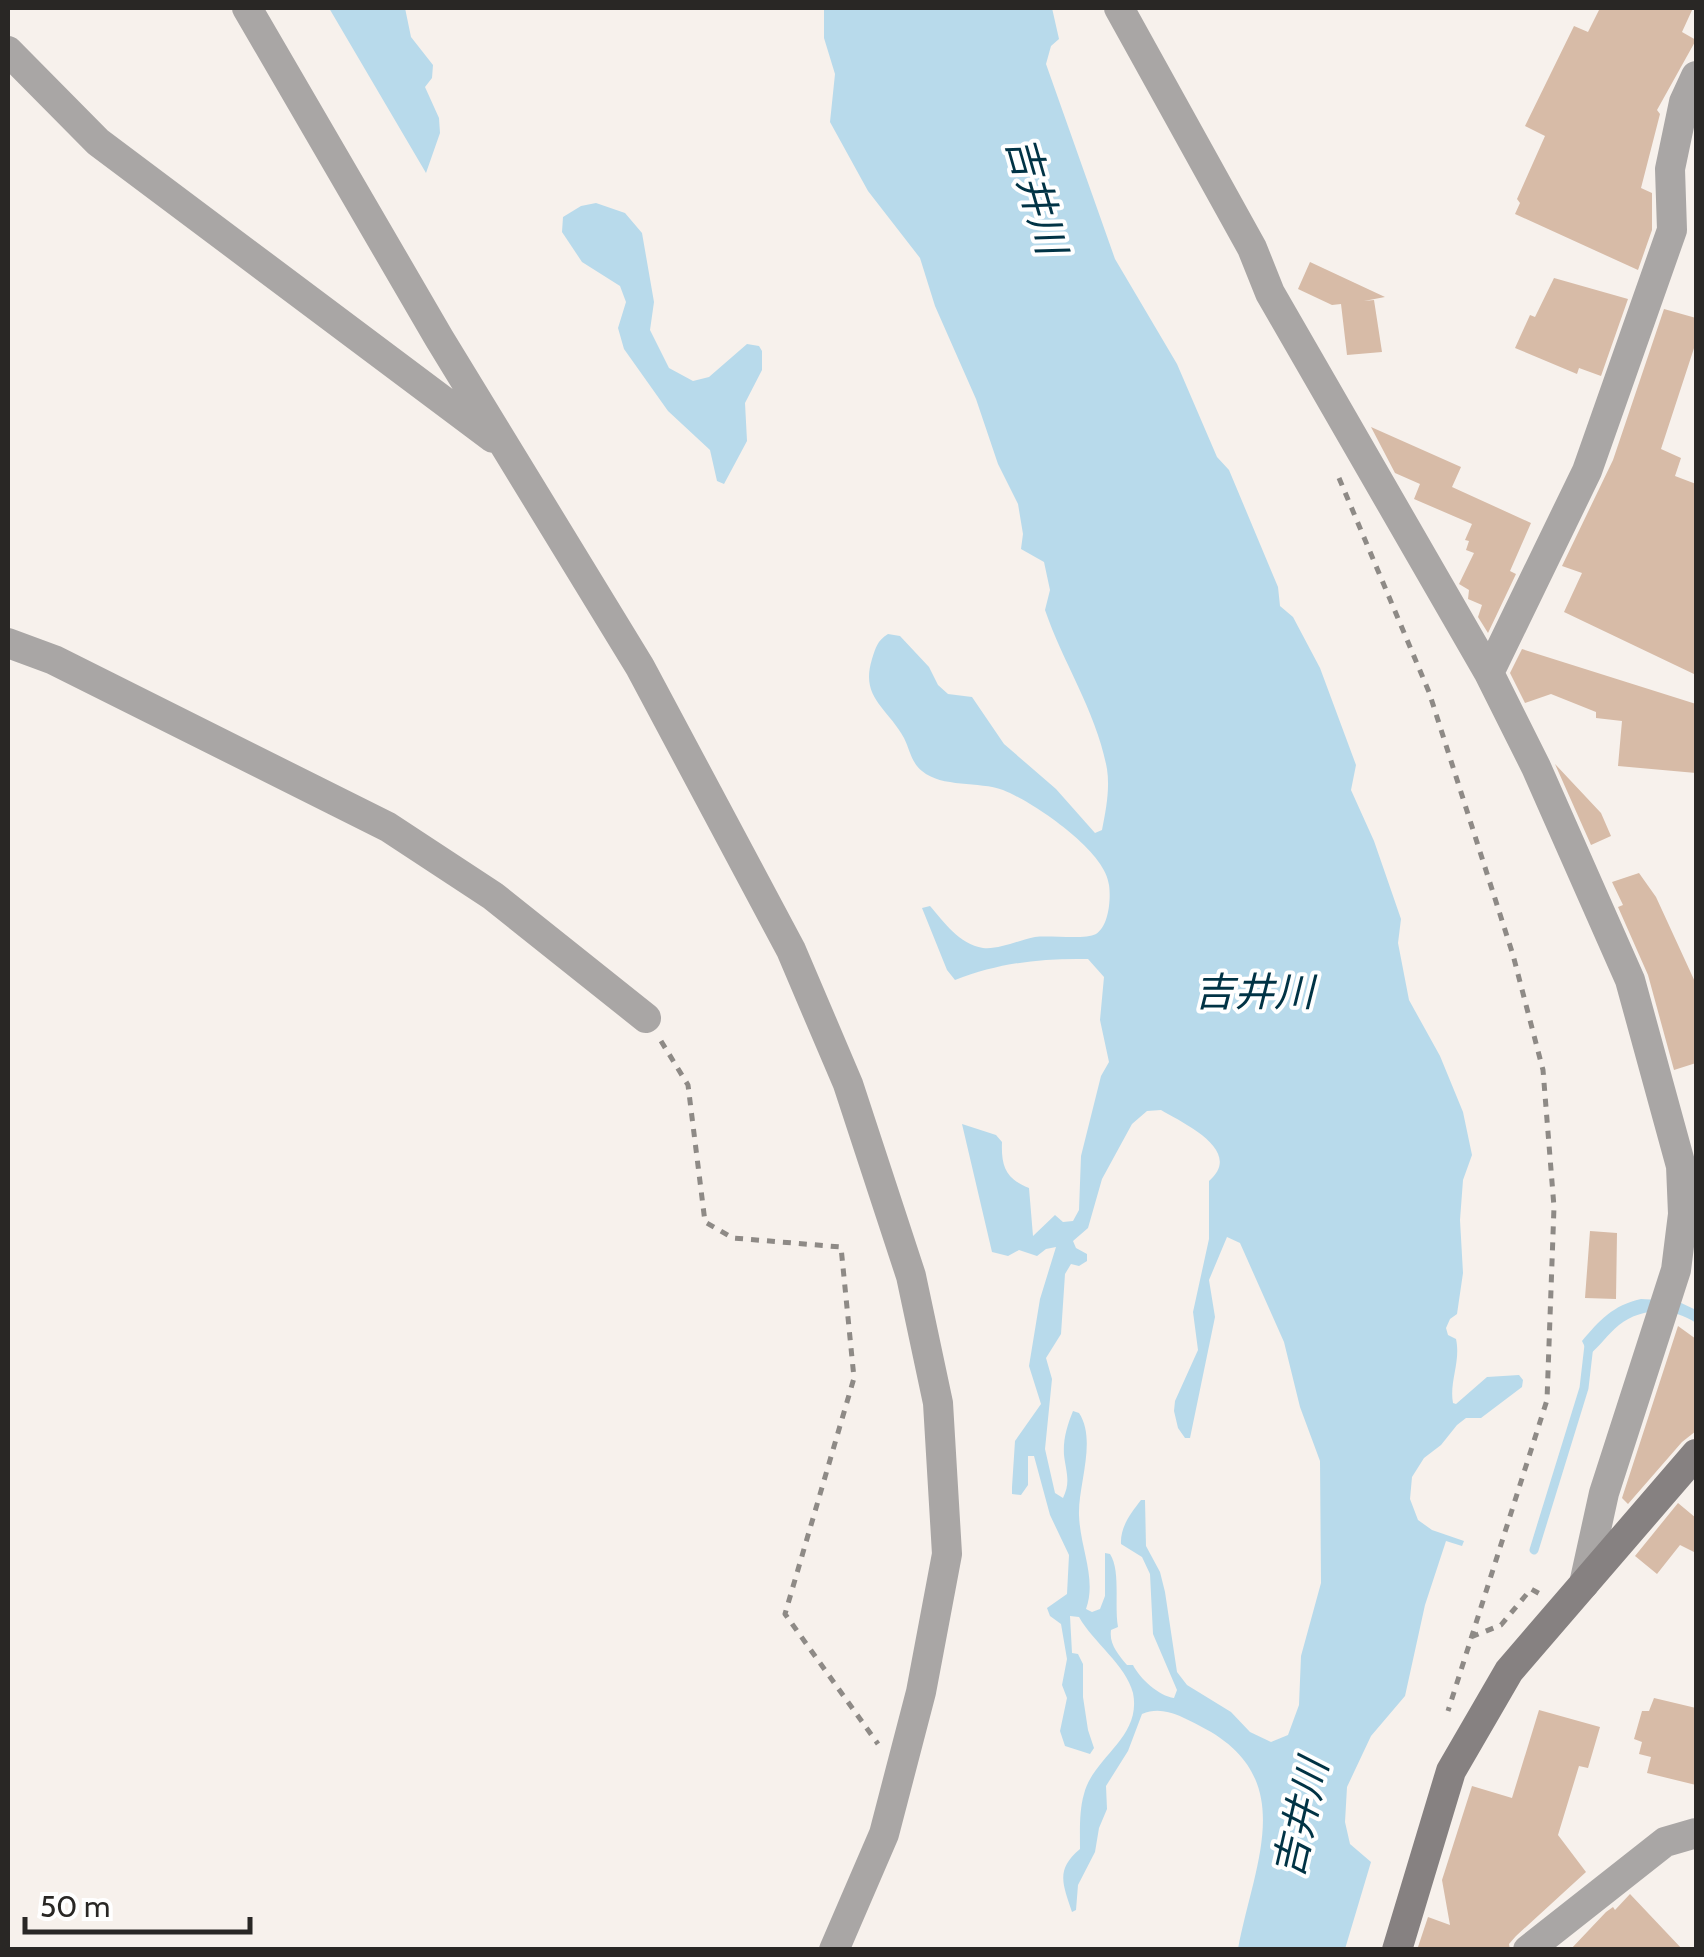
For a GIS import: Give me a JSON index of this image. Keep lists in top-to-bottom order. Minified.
{"water":["吉井川"],"scale_bar":"50 m"}
